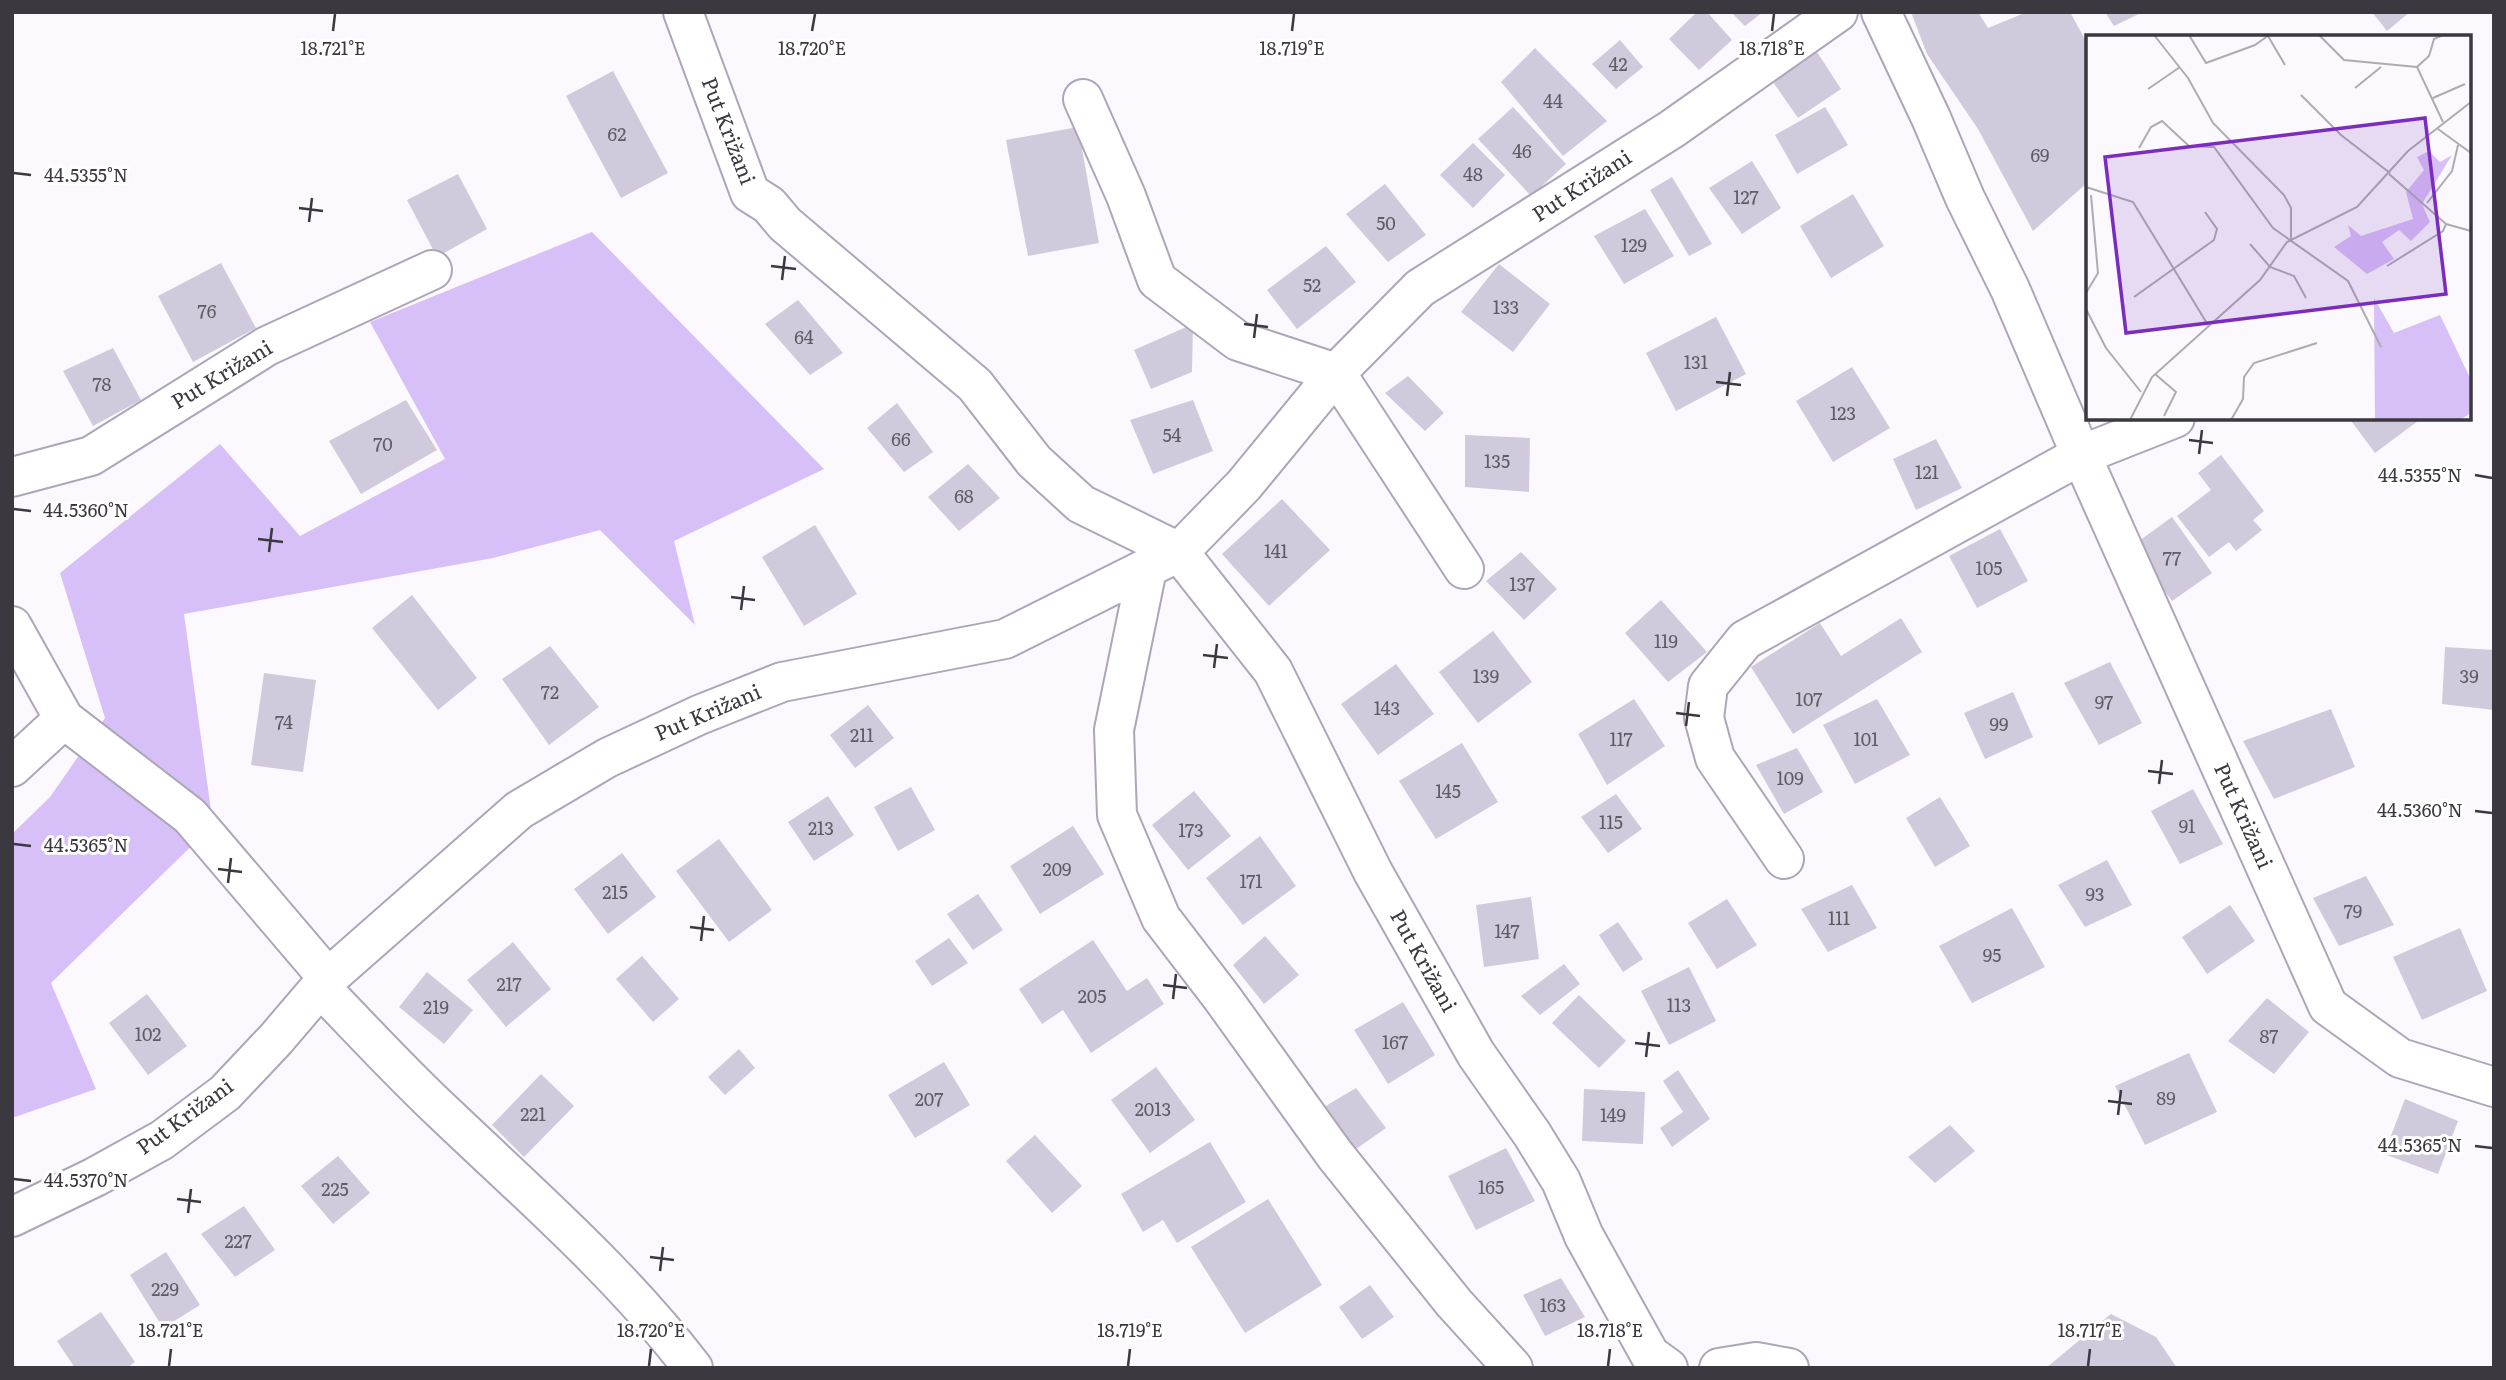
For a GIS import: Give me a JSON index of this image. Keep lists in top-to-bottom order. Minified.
{"streets":{"street":["Put Križani"]},"house_numbers":["42","44","62","46","69","48","127","50","129","52","133","76","64","131","78","123","54","66","70","135","121","68","141","77","105","137","119","139","39","72","107","97","143","74","99","211","117","101","109","145","115","91","213","173","209","171","215","93","79","111","147","95","217","205","113","219","102","87","167","89","207","2013","221","149","165","225","227","229","163"],"coordinates":["18.721°E","18.720°E","18.718°E","18.719°E","44.5355°N","44.5360°N","44.5365°N","44.5370°N","18.717°E"]}
